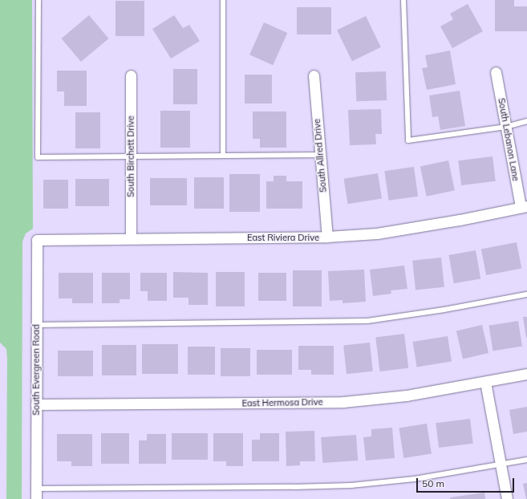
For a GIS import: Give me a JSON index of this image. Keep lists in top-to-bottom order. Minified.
{"streets":{"street":["South Lebanon Lane","South Allred Drive","South Birchett Drive","East Riviera Drive","South Evergreen Road","East Hermosa Drive"]},"crossings":[["South Lebanon Lane","East Riviera Drive"],["South Allred Drive","East Riviera Drive"],["South Birchett Drive","East Riviera Drive"],["East Riviera Drive","South Evergreen Road"],["South Evergreen Road","East Hermosa Drive"]],"scale_bar":"50 m"}
